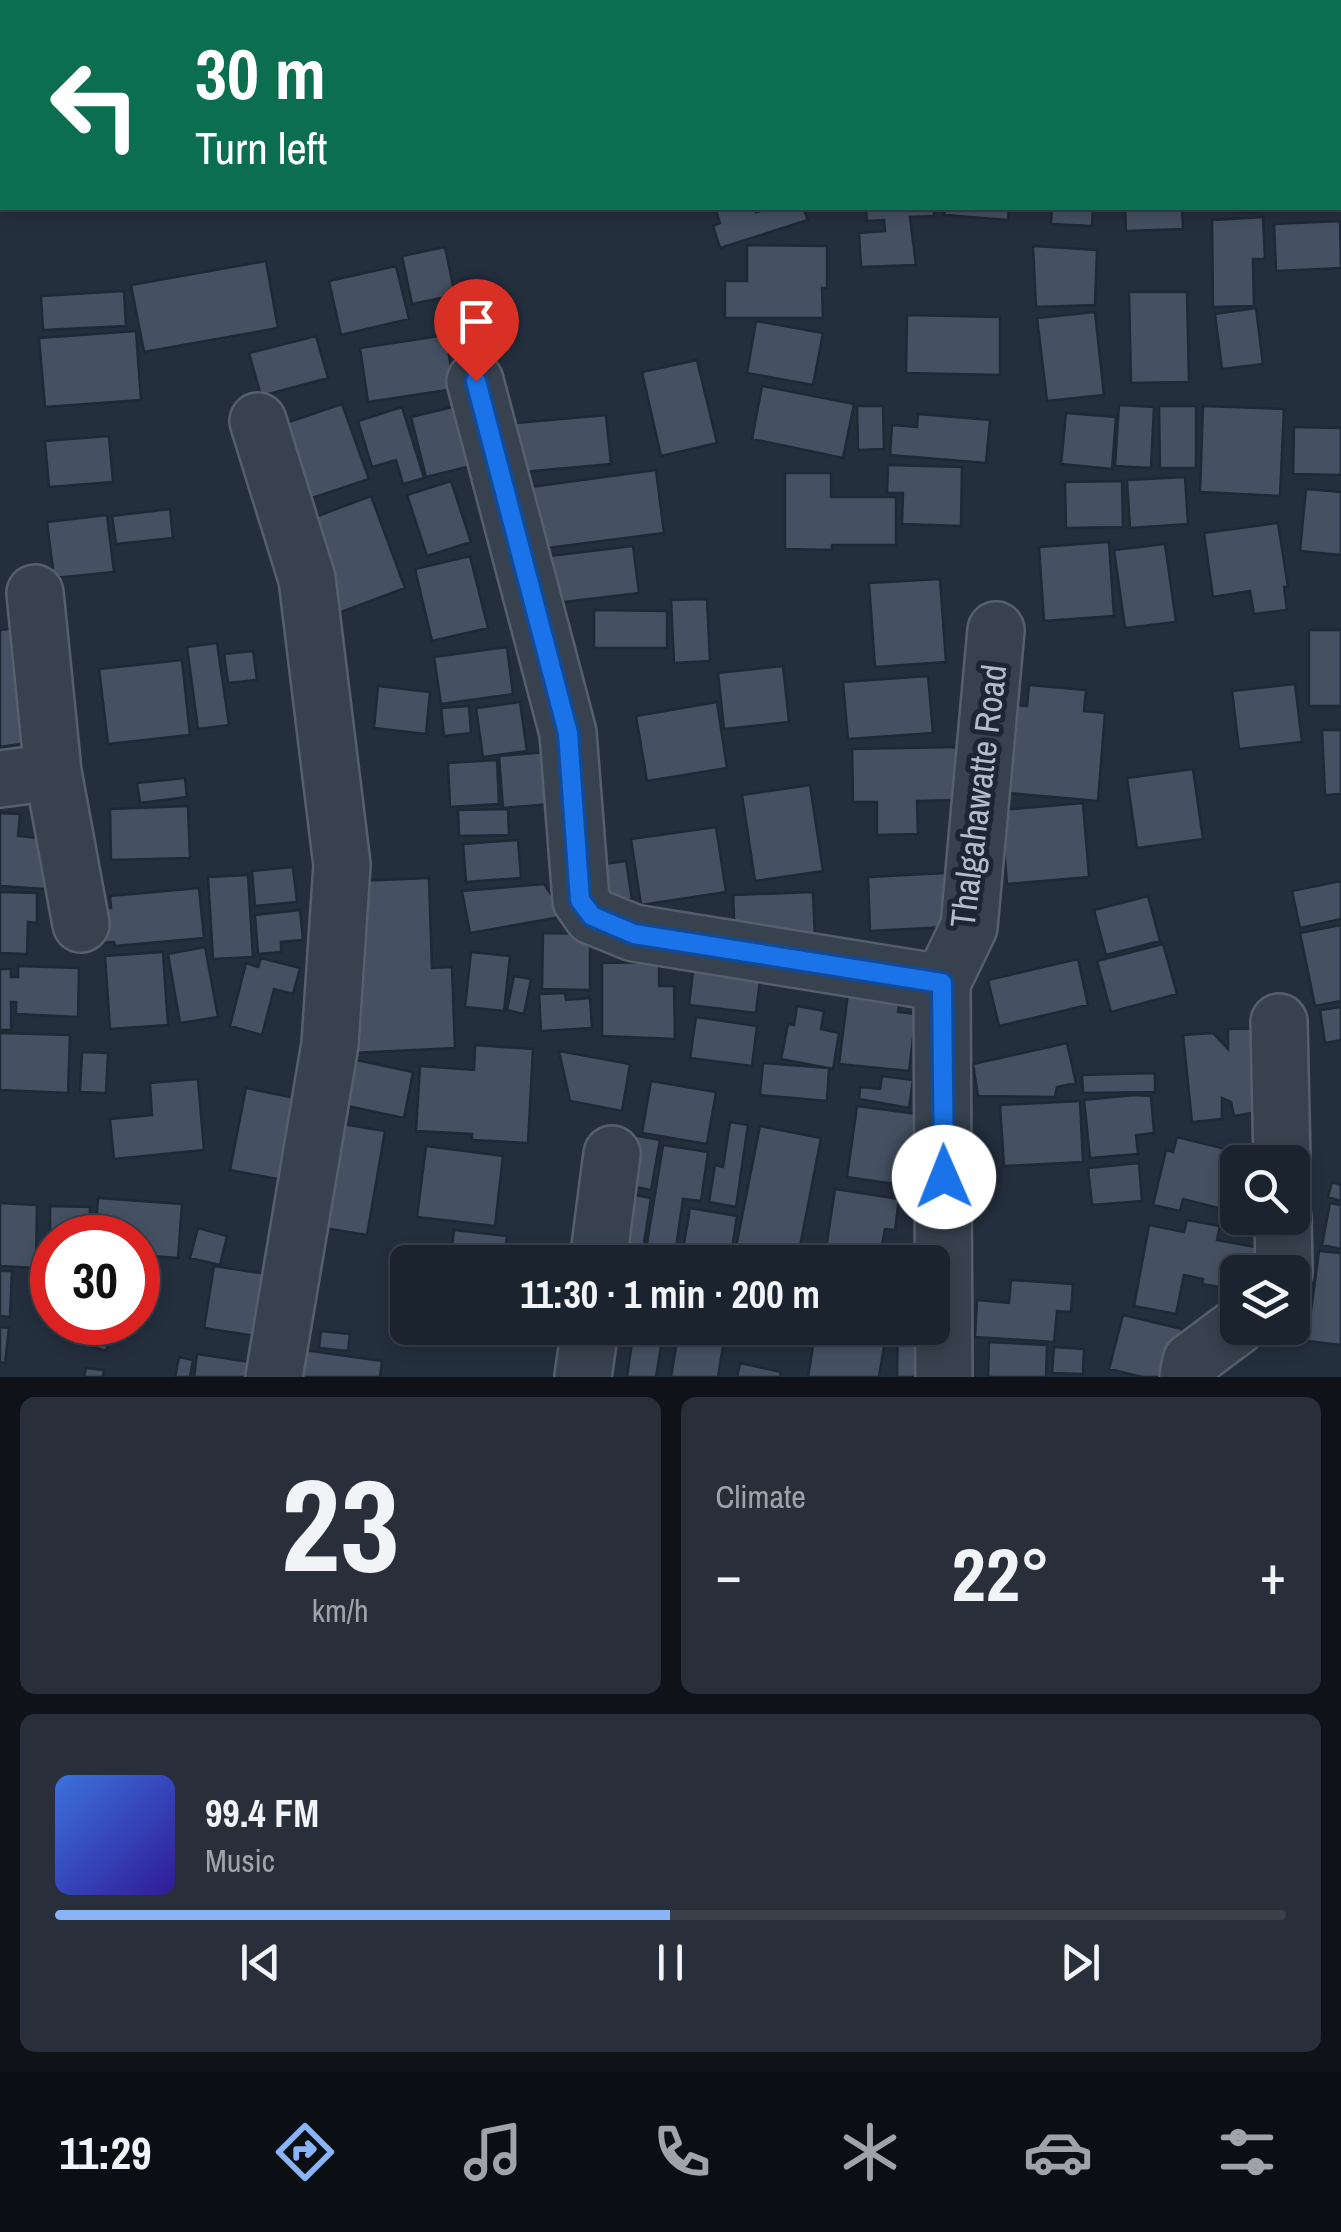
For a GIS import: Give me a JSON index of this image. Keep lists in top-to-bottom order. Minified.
{"streets":{"street":["Thalgahawatte Road"]},"page":{"turn":["30 m","Turn left"],"limit":"30","trip":"11:30 · 1 min · 200 m","tile":[["23","km/h"],"Climate"],"heat":["−","22°","+"],"song":["99.4 FM","Music"],"tabs":"11:29"}}
